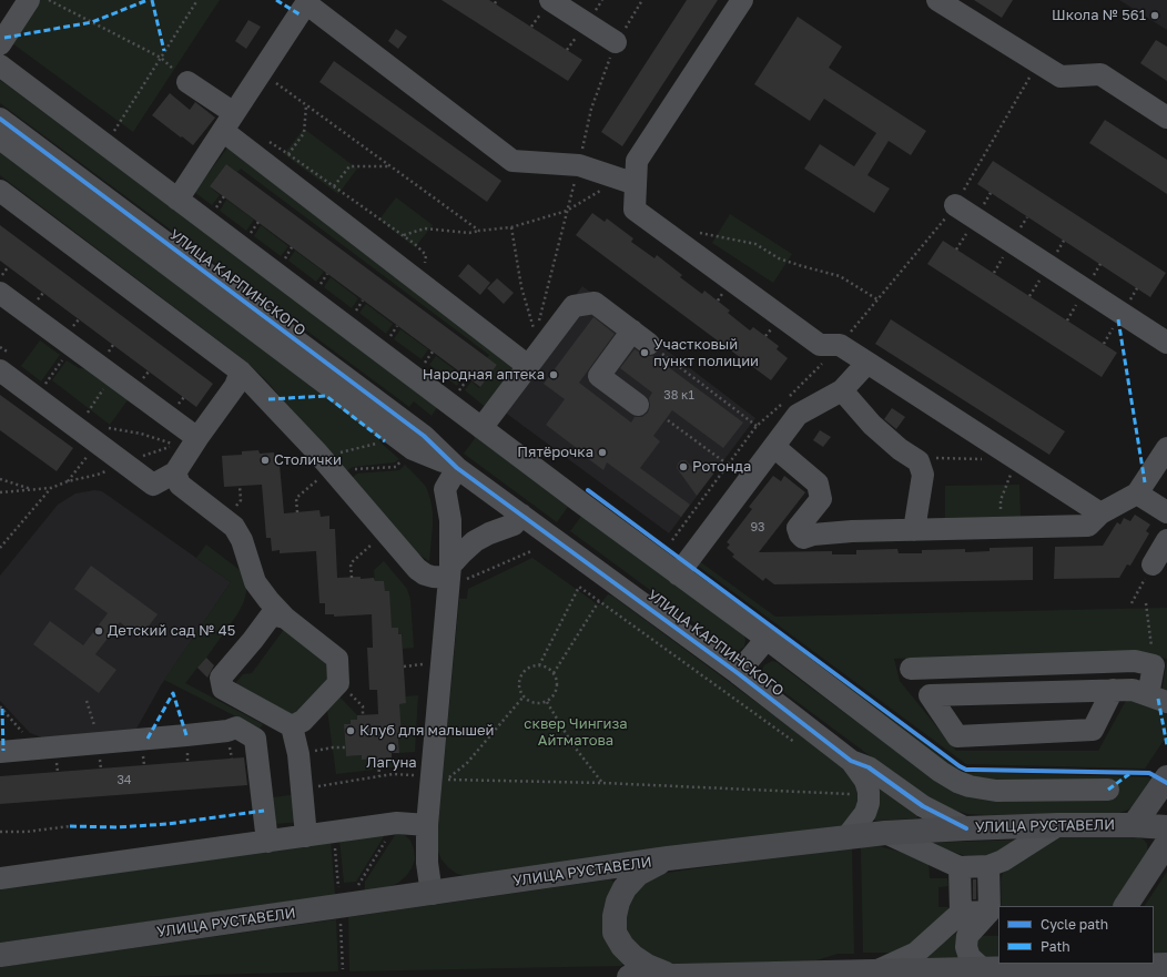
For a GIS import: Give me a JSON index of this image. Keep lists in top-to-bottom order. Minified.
{"streets":{"main road":["УЛИЦА РУСТАВЕЛИ"],"street":["УЛИЦА КАРПИНСКОГО"]},"crossings":[["УЛИЦА КАРПИНСКОГО","УЛИЦА РУСТАВЕЛИ"]],"parks":["сквер Чингиза Айтматова"],"places":["Школа № 561","Участковый пункт полиции","Народная аптека","Пятёрочка","Столички","Ротонда","Детский сад № 45","Клуб для малышей","Лагуна"],"house_numbers":["38 к1","93","34"],"legend":["Cycle path","Path"]}
